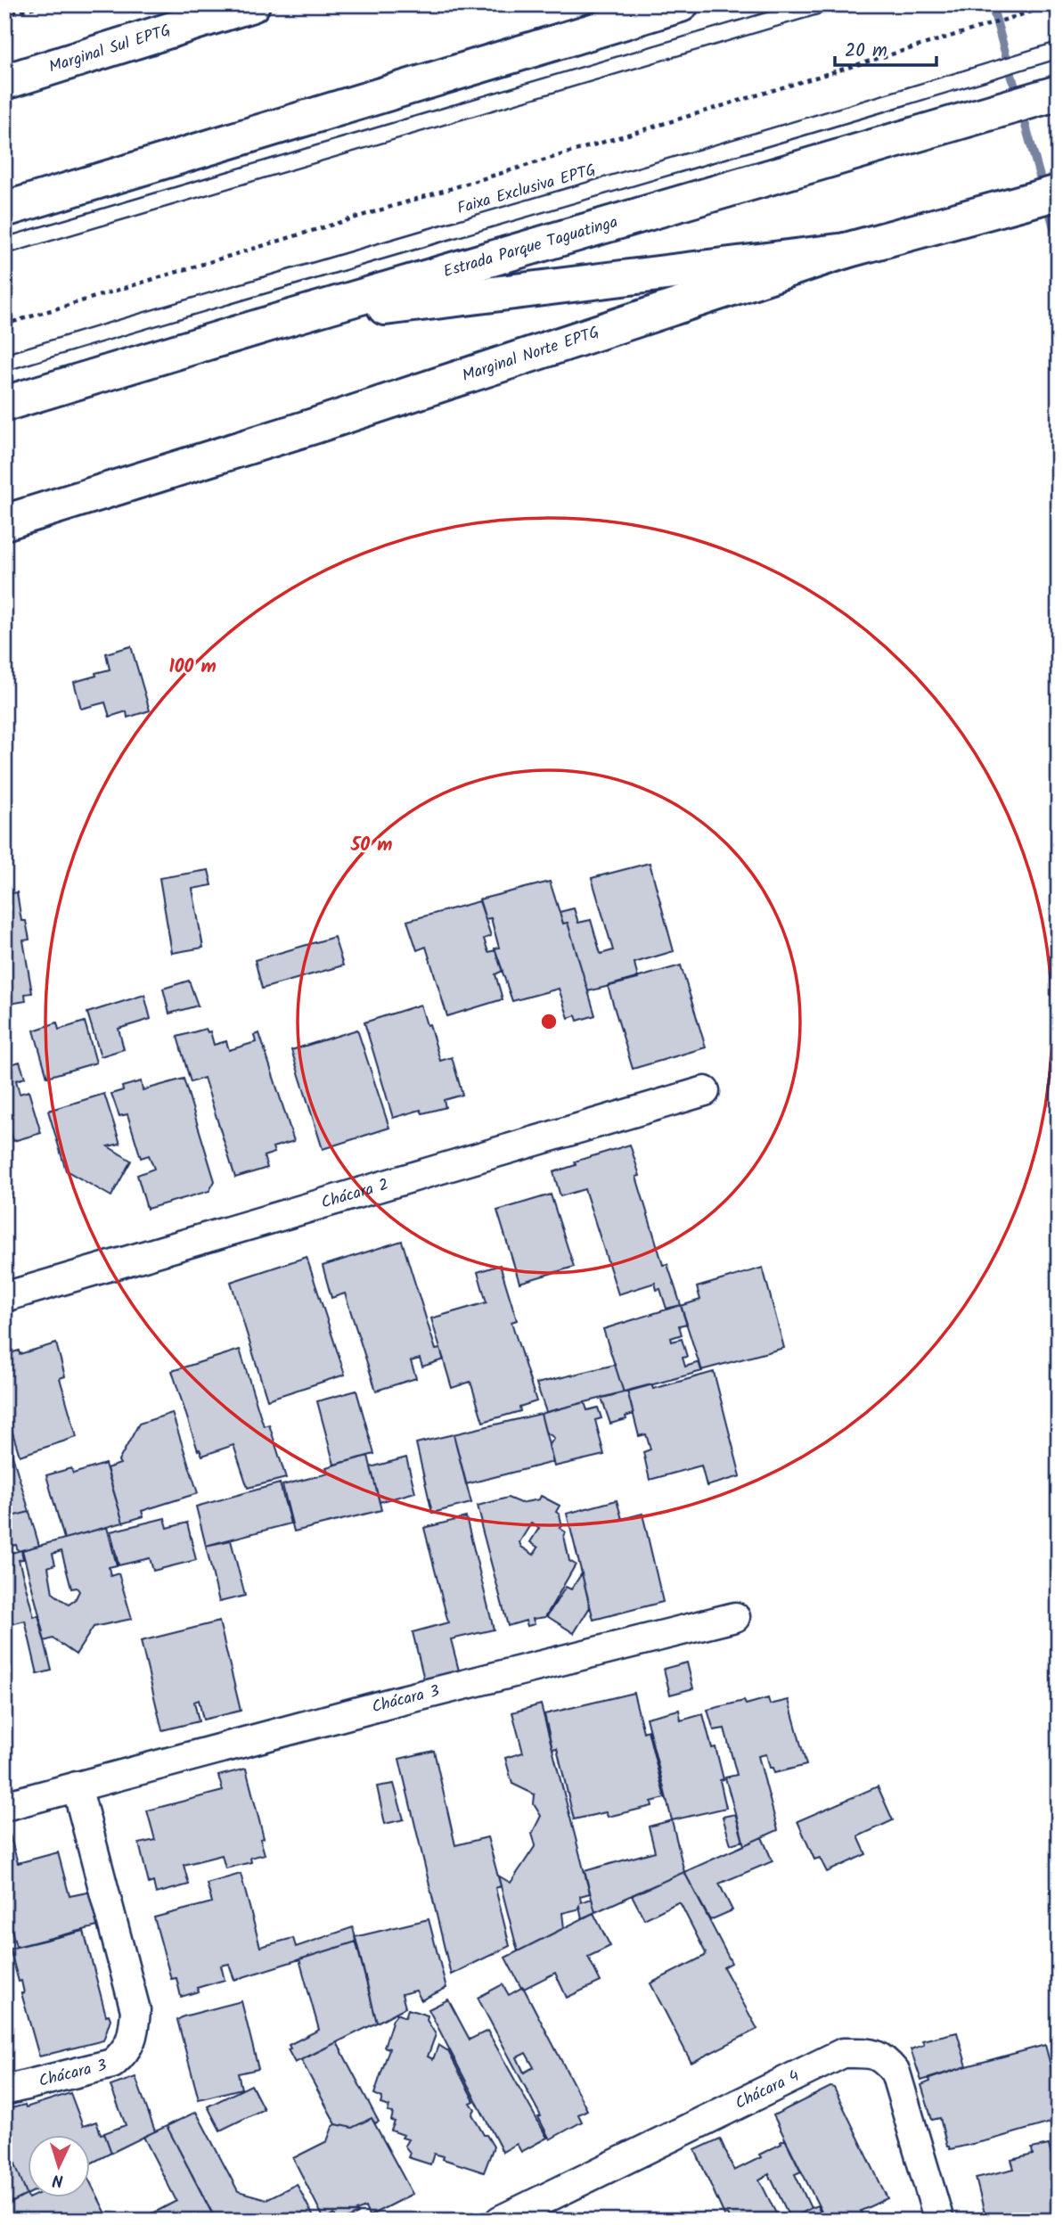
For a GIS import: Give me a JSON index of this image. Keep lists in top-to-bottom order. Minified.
{"streets":{"main road":["Marginal Sul EPTG","Estrada Parque Taguatinga","Marginal Norte EPTG"],"street":["Chácara 2","Chácara 3","Chácara 4"],"lane":["Faixa Exclusiva EPTG"]},"scale_bar":"20 m","north":"bottom","rings":["100 m","50 m"]}
